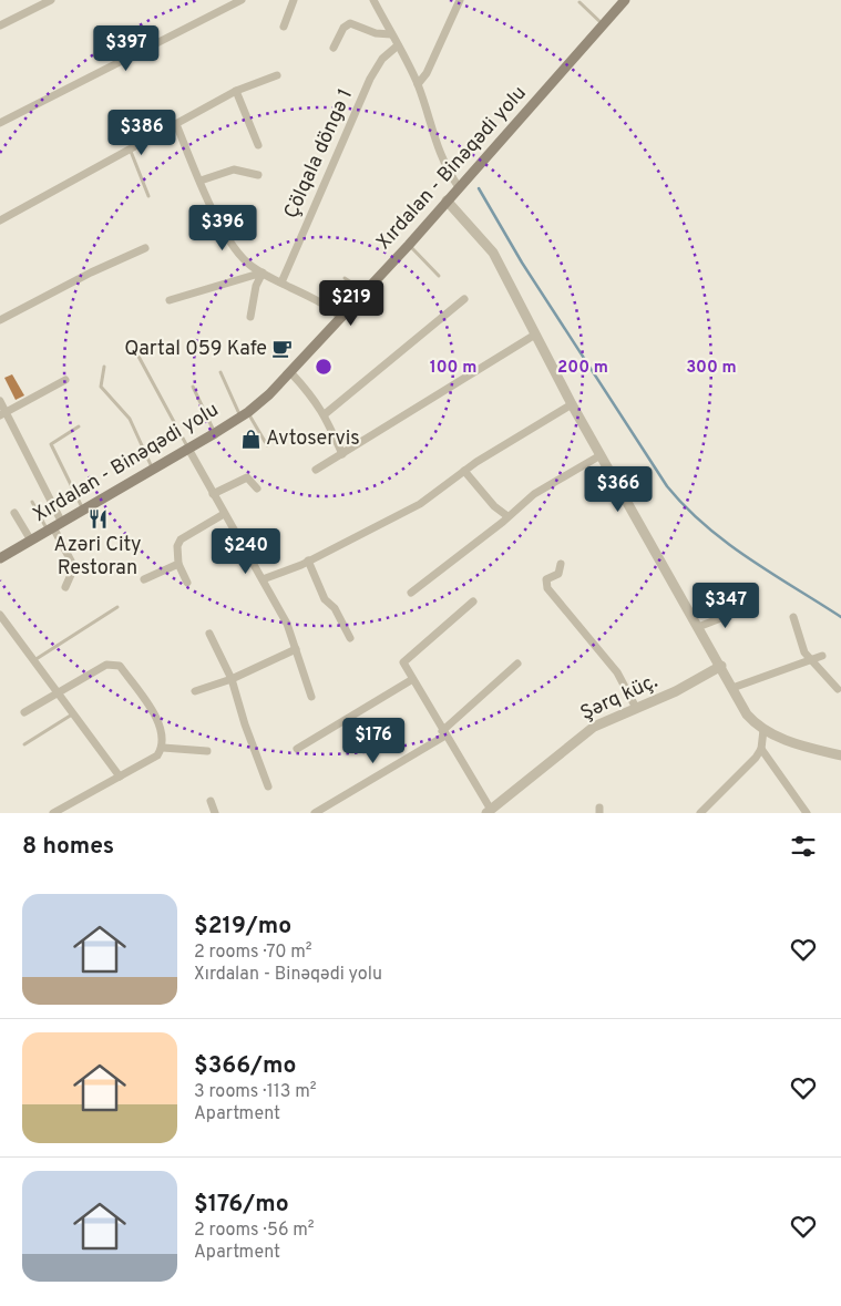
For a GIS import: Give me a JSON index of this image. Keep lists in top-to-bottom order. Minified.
{"streets":{"main road":["Xırdalan - Binəqədi yolu"],"street":["Çölqala döngə 1","Şərq küç."]},"places":{"cafe":["Qartal 059 Kafe"],"shop":["Avtoservis"],"restaurant":["Azəri City Restoran"]},"page":{"price":["$397","$386","$396","$219","$366","$240","$347","$176"],"heading":"8 homes","list":[{"name":"$219/mo","note":"2 rooms · 70 m² · Xırdalan - Binəqədi yolu"},{"name":"$366/mo","note":"3 rooms · 113 m² · Apartment"},{"name":"$176/mo","note":"2 rooms · 56 m² · Apartment"}]},"rings":["100 m","200 m","300 m"]}
